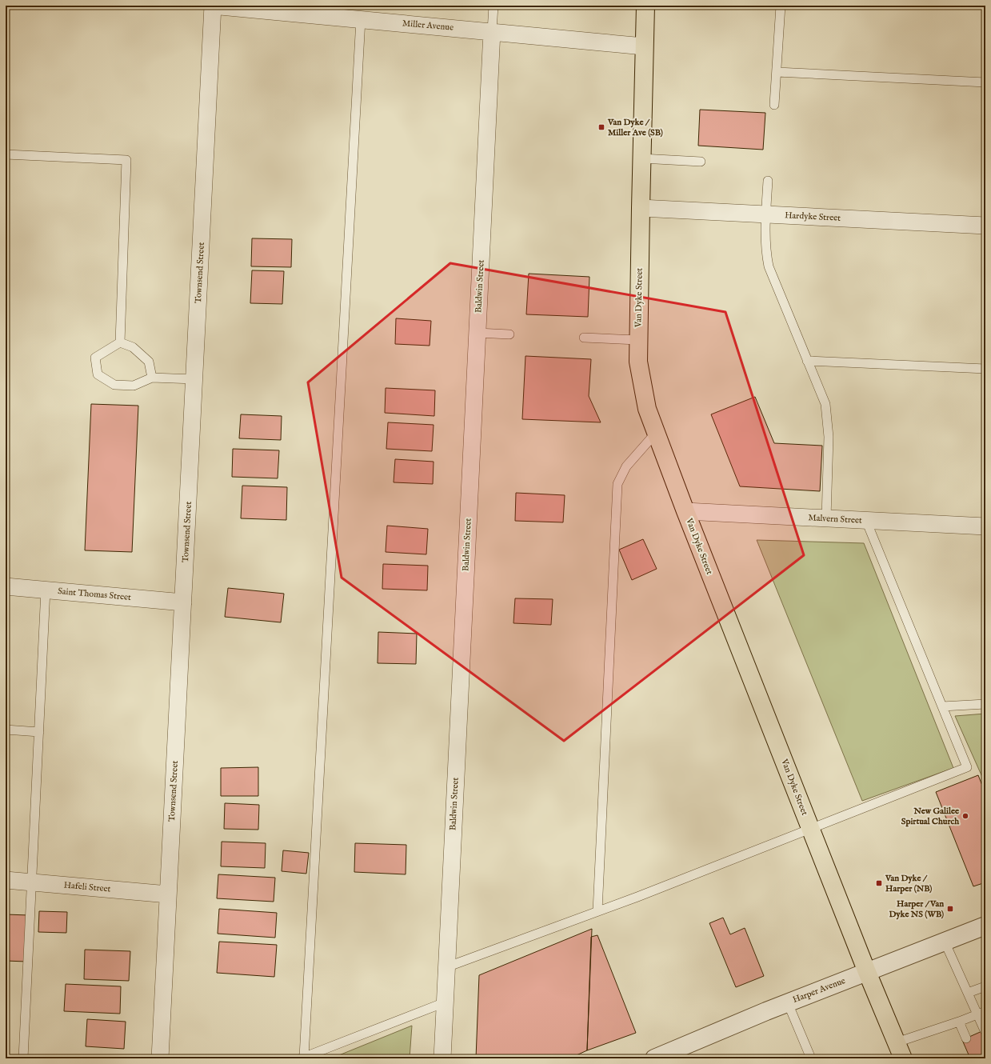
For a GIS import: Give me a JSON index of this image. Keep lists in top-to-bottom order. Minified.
{"streets":{"main road":["Van Dyke Street"],"street":["Miller Avenue","Hardyke Street","Townsend Street","Baldwin Street","Malvern Street","Saint Thomas Street","Hafeli Street","Harper Avenue"]},"crossings":[["Miller Avenue","Townsend Street"],["Miller Avenue","Baldwin Street"],["Miller Avenue","Van Dyke Street"],["Hardyke Street","Van Dyke Street"],["Townsend Street","Saint Thomas Street"],["Townsend Street","Hafeli Street"],["Van Dyke Street","Malvern Street"],["Van Dyke Street","Harper Avenue"]],"places":{"transit":["Van Dyke / Miller Ave (SB)","Van Dyke / Harper (NB)","Harper / Van Dyke NS (WB)"],"other":["New Galilee Spirtual Church"]}}
